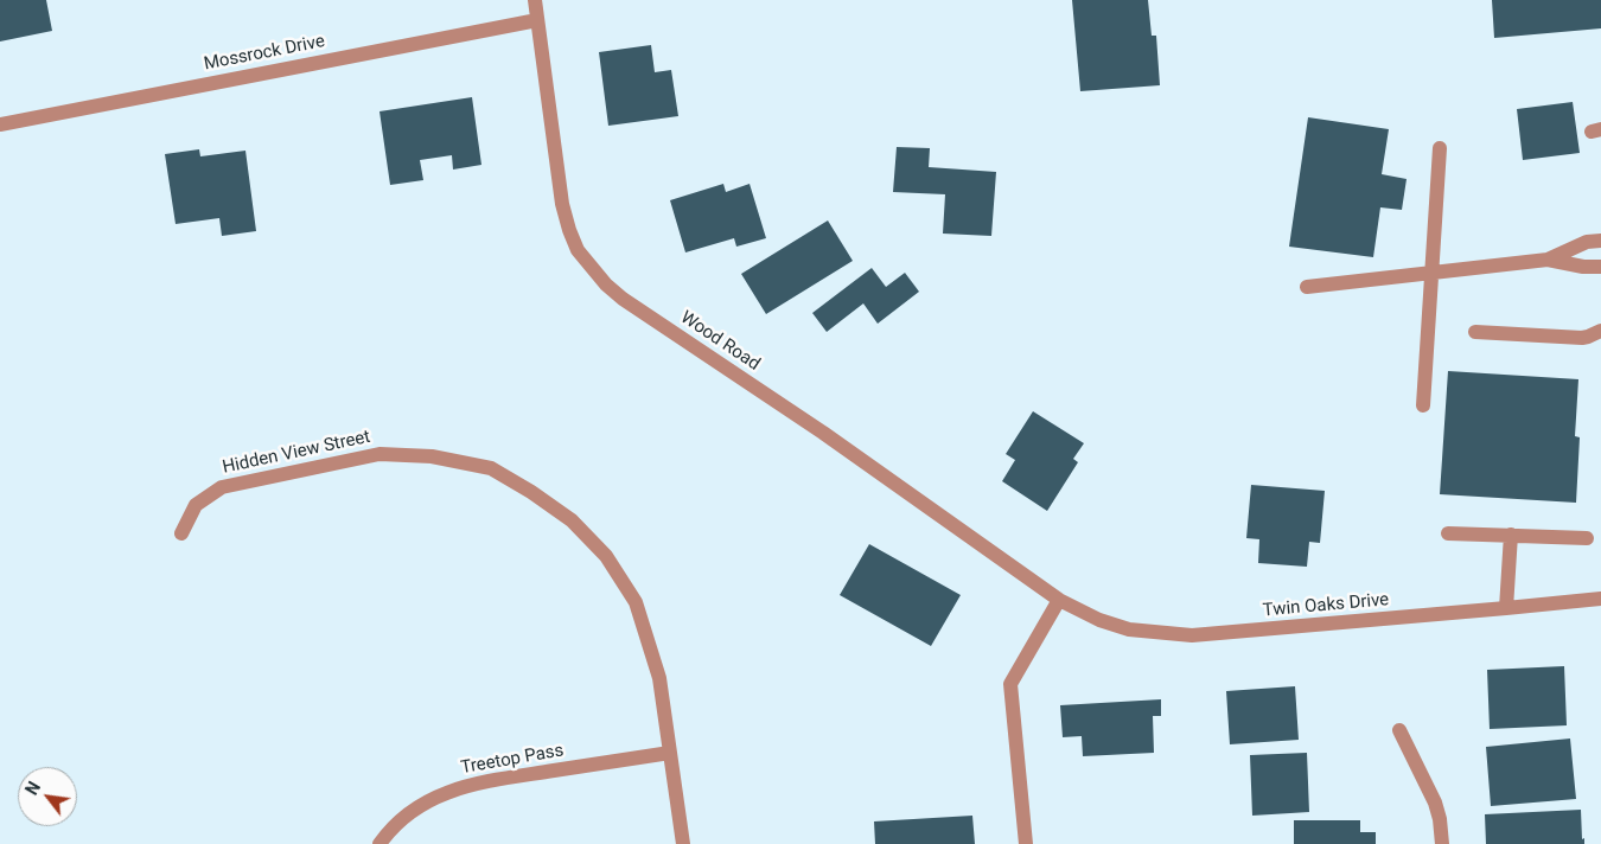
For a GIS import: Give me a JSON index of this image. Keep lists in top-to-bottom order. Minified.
{"streets":{"street":["Mossrock Drive","Wood Road","Hidden View Street","Twin Oaks Drive","Treetop Pass"]},"crossings":[["Mossrock Drive","Wood Road"],["Wood Road","Twin Oaks Drive"],["Hidden View Street","Treetop Pass"]],"north":"top left"}
